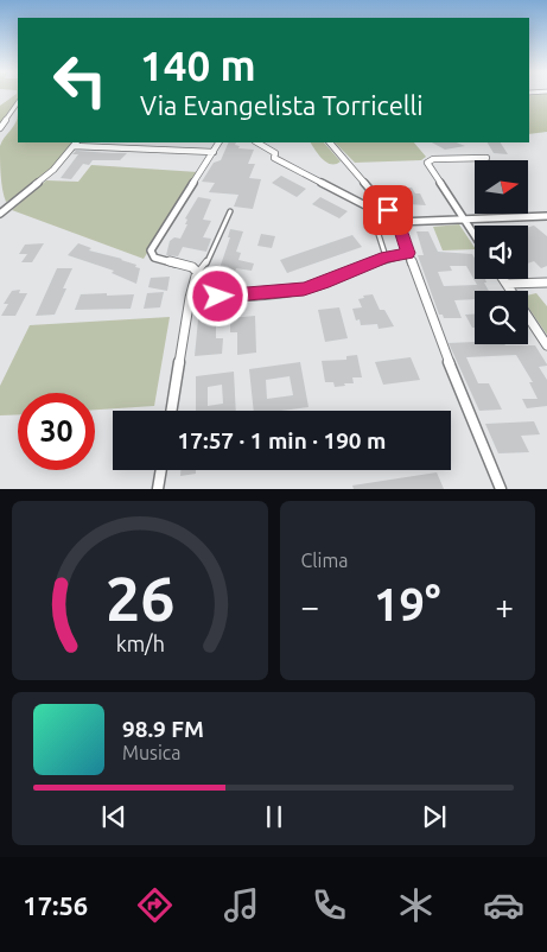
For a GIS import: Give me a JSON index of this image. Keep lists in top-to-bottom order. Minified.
{"north":"right","page":{"turn":["140 m","Via Evangelista Torricelli"],"limit":"30","trip":"17:57 · 1 min · 190 m","tile":"Clima","heat":["−","19°","+"],"song":["98.9 FM","Musica"],"tabs":"17:56","gauge":["26","km/h"]}}
